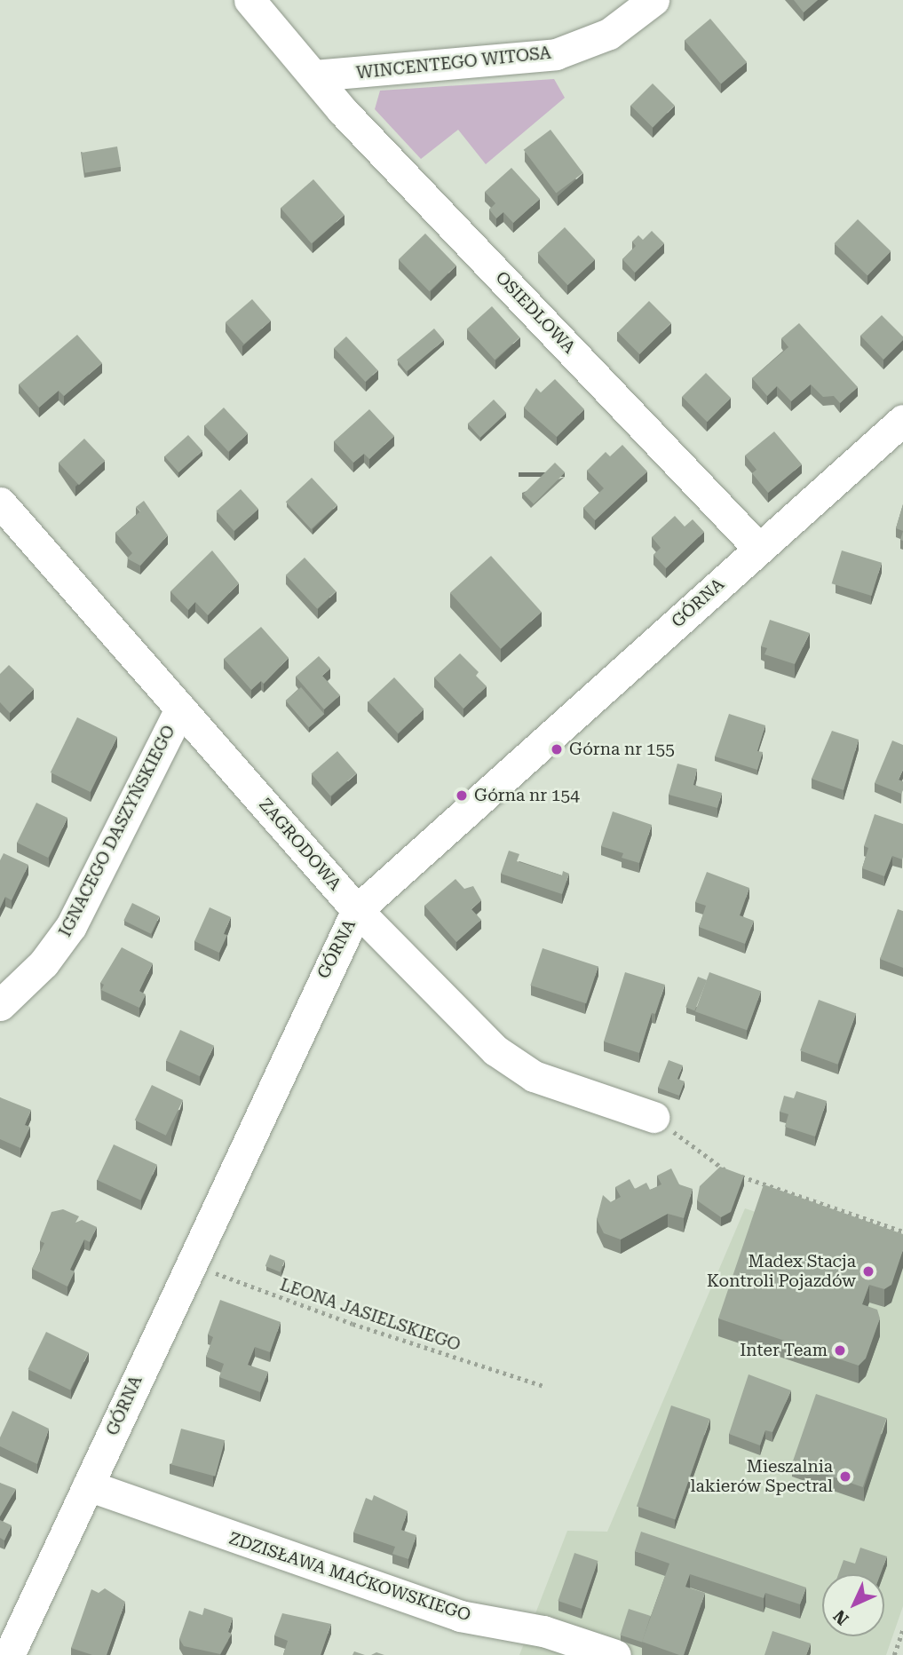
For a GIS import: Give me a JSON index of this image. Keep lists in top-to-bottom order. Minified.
{"streets":{"street":["WINCENTEGO WITOSA","OSIEDLOWA","GÓRNA","IGNACEGO DASZYŃSKIEGO","ZAGRODOWA","ZDZISŁAWA MAĆKOWSKIEGO"],"path":["LEONA JASIELSKIEGO"]},"crossings":[["WINCENTEGO WITOSA","OSIEDLOWA"],["OSIEDLOWA","GÓRNA"],["GÓRNA","ZAGRODOWA"],["GÓRNA","LEONA JASIELSKIEGO"],["GÓRNA","ZDZISŁAWA MAĆKOWSKIEGO"],["IGNACEGO DASZYŃSKIEGO","ZAGRODOWA"]],"places":["Górna nr 155","Górna nr 154","Madex Stacja Kontroli Pojazdów","Inter Team","Mieszalnia lakierów Spectral"],"north":"bottom left"}
